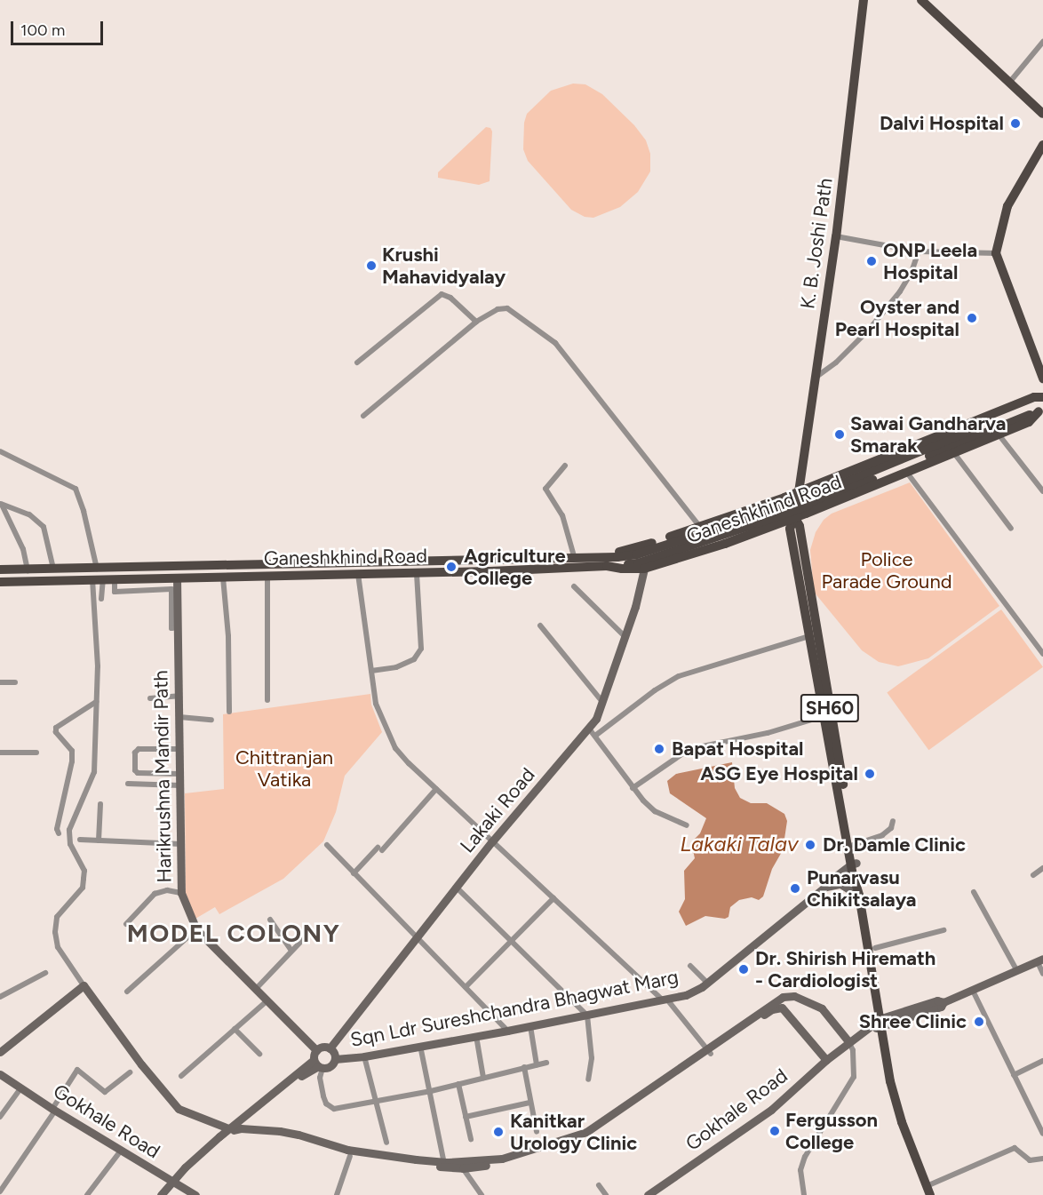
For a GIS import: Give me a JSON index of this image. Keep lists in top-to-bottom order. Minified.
{"streets":{"main road":["K. B. Joshi Path","Ganeshkhind Road","SH60"],"street":["Harikrushna Mandir Path","Lakaki Road","Sqn Ldr Sureshchandra Bhagwat Marg","Gokhale Road"]},"crossings":[["K. B. Joshi Path","Ganeshkhind Road"],["K. B. Joshi Path","SH60"],["Ganeshkhind Road","SH60"],["Ganeshkhind Road","Harikrushna Mandir Path"],["Ganeshkhind Road","Lakaki Road"],["SH60","Sqn Ldr Sureshchandra Bhagwat Marg"],["SH60","Gokhale Road"],["Harikrushna Mandir Path","Lakaki Road"],["Harikrushna Mandir Path","Sqn Ldr Sureshchandra Bhagwat Marg"],["Lakaki Road","Sqn Ldr Sureshchandra Bhagwat Marg"]],"districts":["MODEL COLONY"],"water":["Lakaki Talav"],"parks":["Police Parade Ground","Chittranjan Vatika"],"places":["Dalvi Hospital","ONP Leela Hospital","Krushi Mahavidyalay","Oyster and Pearl Hospital","Sawai Gandharva Smarak","Agriculture College","Bapat Hospital","ASG Eye Hospital","Dr. Damle Clinic","Punarvasu Chikitsalaya","Dr. Shirish Hiremath - Cardiologist","Shree Clinic","Fergusson College","Kanitkar Urology Clinic"],"scale_bar":"100 m"}
